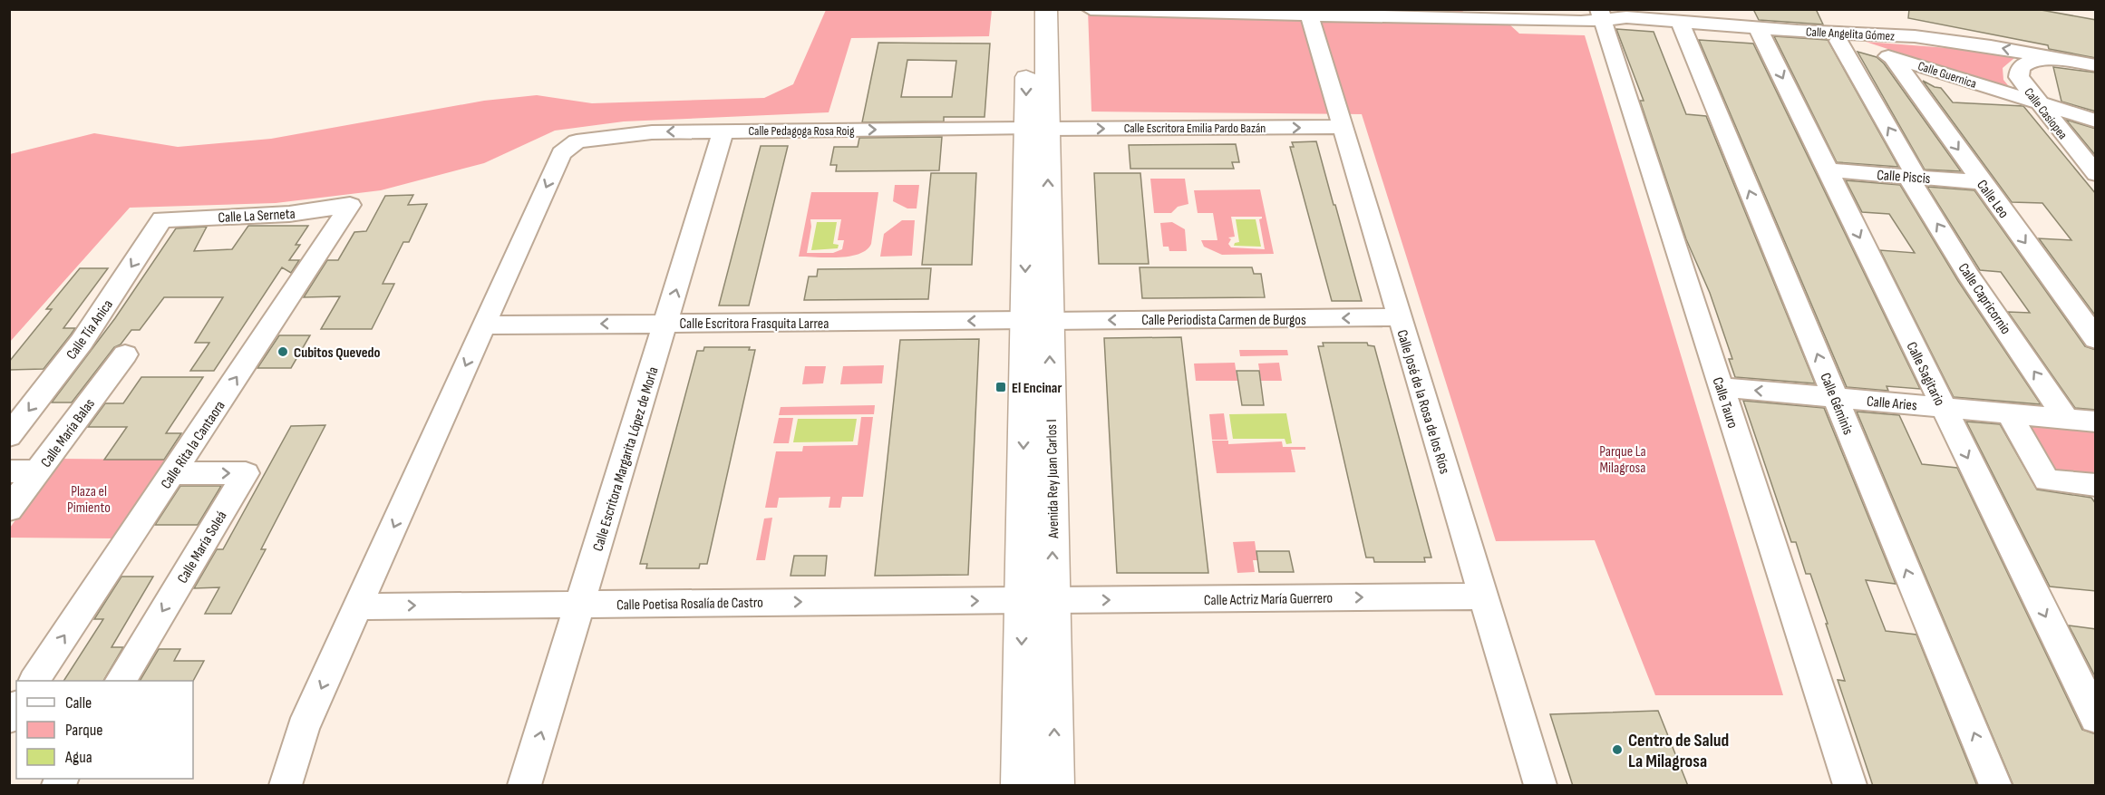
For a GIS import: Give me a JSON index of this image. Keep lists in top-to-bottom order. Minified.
{"streets":{"main road":["Avenida Rey Juan Carlos I"],"street":["Calle Angelita Gómez","Calle Guernica","Calle Casiopea","Calle Escritora Emilia Pardo Bazán","Calle Pedagoga Rosa Roig","Calle Piscis","Calle Leo","Calle La Serneta","Calle Capricornio","Calle Periodista Carmen de Burgos","Calle Escritora Frasquita Larrea","Calle Tía Anica","Calle Sagitario","Calle José de la Rosa de los Ríos","Calle Tauro","Calle Aries","Calle Géminis","Calle María Balas","Calle Rita la Cantaora","Calle Escritora Margarita López de Morla","Calle María Soleá","Calle Actriz María Guerrero","Calle Poetisa Rosalía de Castro"]},"crossings":[["Calle Angelita Gómez","Calle Guernica"],["Calle Angelita Gómez","Calle Casiopea"],["Calle Angelita Gómez","Calle Sagitario"],["Calle Angelita Gómez","Calle José de la Rosa de los Ríos"],["Calle Angelita Gómez","Calle Tauro"],["Calle Angelita Gómez","Calle Géminis"],["Calle Guernica","Calle Casiopea"],["Calle Guernica","Calle Leo"],["Calle Guernica","Calle Capricornio"],["Calle Escritora Emilia Pardo Bazán","Calle Pedagoga Rosa Roig"],["Calle Escritora Emilia Pardo Bazán","Calle José de la Rosa de los Ríos"],["Calle Escritora Emilia Pardo Bazán","Avenida Rey Juan Carlos I"],["Calle Pedagoga Rosa Roig","Calle Escritora Frasquita Larrea"],["Calle Pedagoga Rosa Roig","Calle Escritora Margarita López de Morla"],["Calle Pedagoga Rosa Roig","Avenida Rey Juan Carlos I"],["Calle Piscis","Calle Leo"],["Calle Piscis","Calle Capricornio"],["Calle Piscis","Calle Sagitario"],["Calle La Serneta","Calle Tía Anica"],["Calle La Serneta","Calle Rita la Cantaora"],["Calle Capricornio","Calle Aries"],["Calle Periodista Carmen de Burgos","Calle Escritora Frasquita Larrea"],["Calle Periodista Carmen de Burgos","Calle José de la Rosa de los Ríos"],["Calle Periodista Carmen de Burgos","Avenida Rey Juan Carlos I"],["Calle Escritora Frasquita Larrea","Calle Escritora Margarita López de Morla"],["Calle Escritora Frasquita Larrea","Avenida Rey Juan Carlos I"],["Calle Sagitario","Calle Aries"],["Calle José de la Rosa de los Ríos","Calle Actriz María Guerrero"],["Calle Tauro","Calle Aries"],["Calle Aries","Calle Géminis"],["Calle Rita la Cantaora","Calle María Soleá"],["Calle Escritora Margarita López de Morla","Calle Poetisa Rosalía de Castro"],["Avenida Rey Juan Carlos I","Calle Actriz María Guerrero"],["Avenida Rey Juan Carlos I","Calle Poetisa Rosalía de Castro"]],"one_way":["Calle Escritora Emilia Pardo Bazán","Calle Leo","Calle Capricornio","Calle Periodista Carmen de Burgos","Calle Escritora Frasquita Larrea","Calle Tía Anica","Calle Sagitario","Calle Géminis","Calle Actriz María Guerrero","Calle Poetisa Rosalía de Castro"],"parks":["Parque La Milagrosa","Plaza el Pimiento"],"places":{"other":["Cubitos Quevedo","Centro de Salud La Milagrosa"],"transit":["El Encinar"]},"legend":["Calle","Parque","Agua"]}
